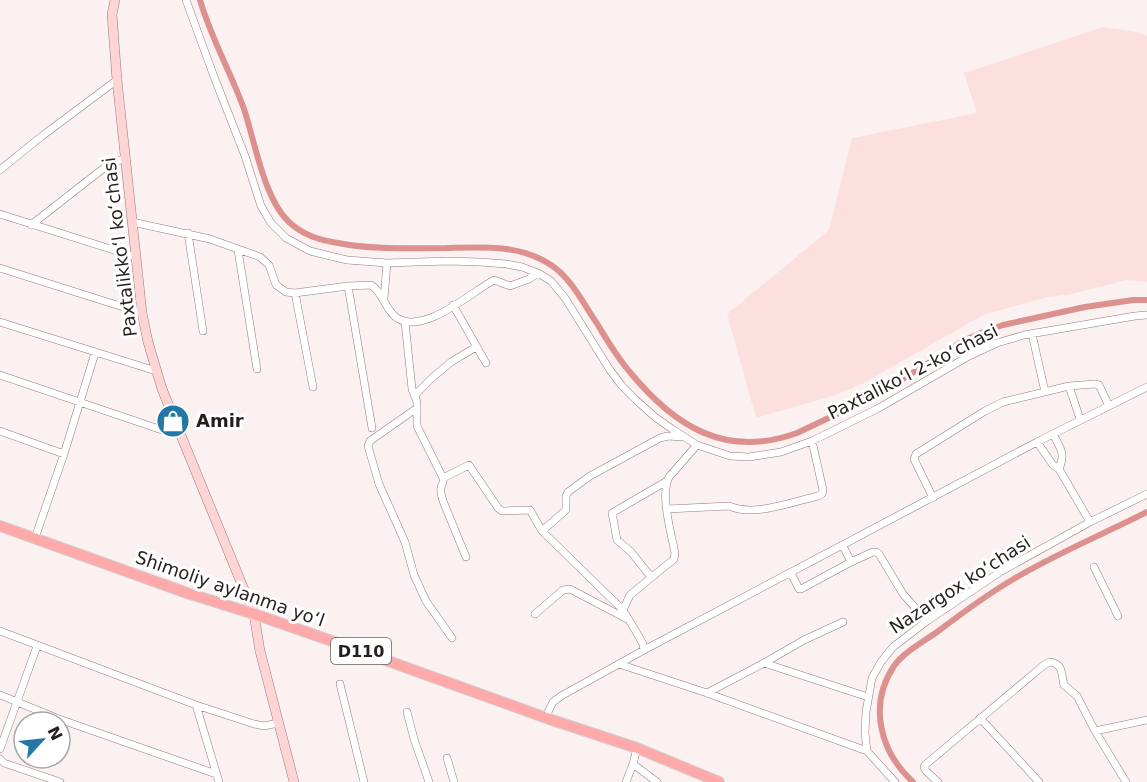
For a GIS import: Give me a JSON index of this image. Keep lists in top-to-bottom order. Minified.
{"streets":{"main road":["Shimoliy aylanma yoʻl","D110"],"street":["Paxtalikkoʻl koʻchasi","Paxtalikoʻl 2-koʻchasi","Nazargox koʻchasi"]},"crossings":[["Paxtalikkoʻl koʻchasi","Shimoliy aylanma yoʻl"]],"places":{"shop":["Amir"]},"north":"top right"}
